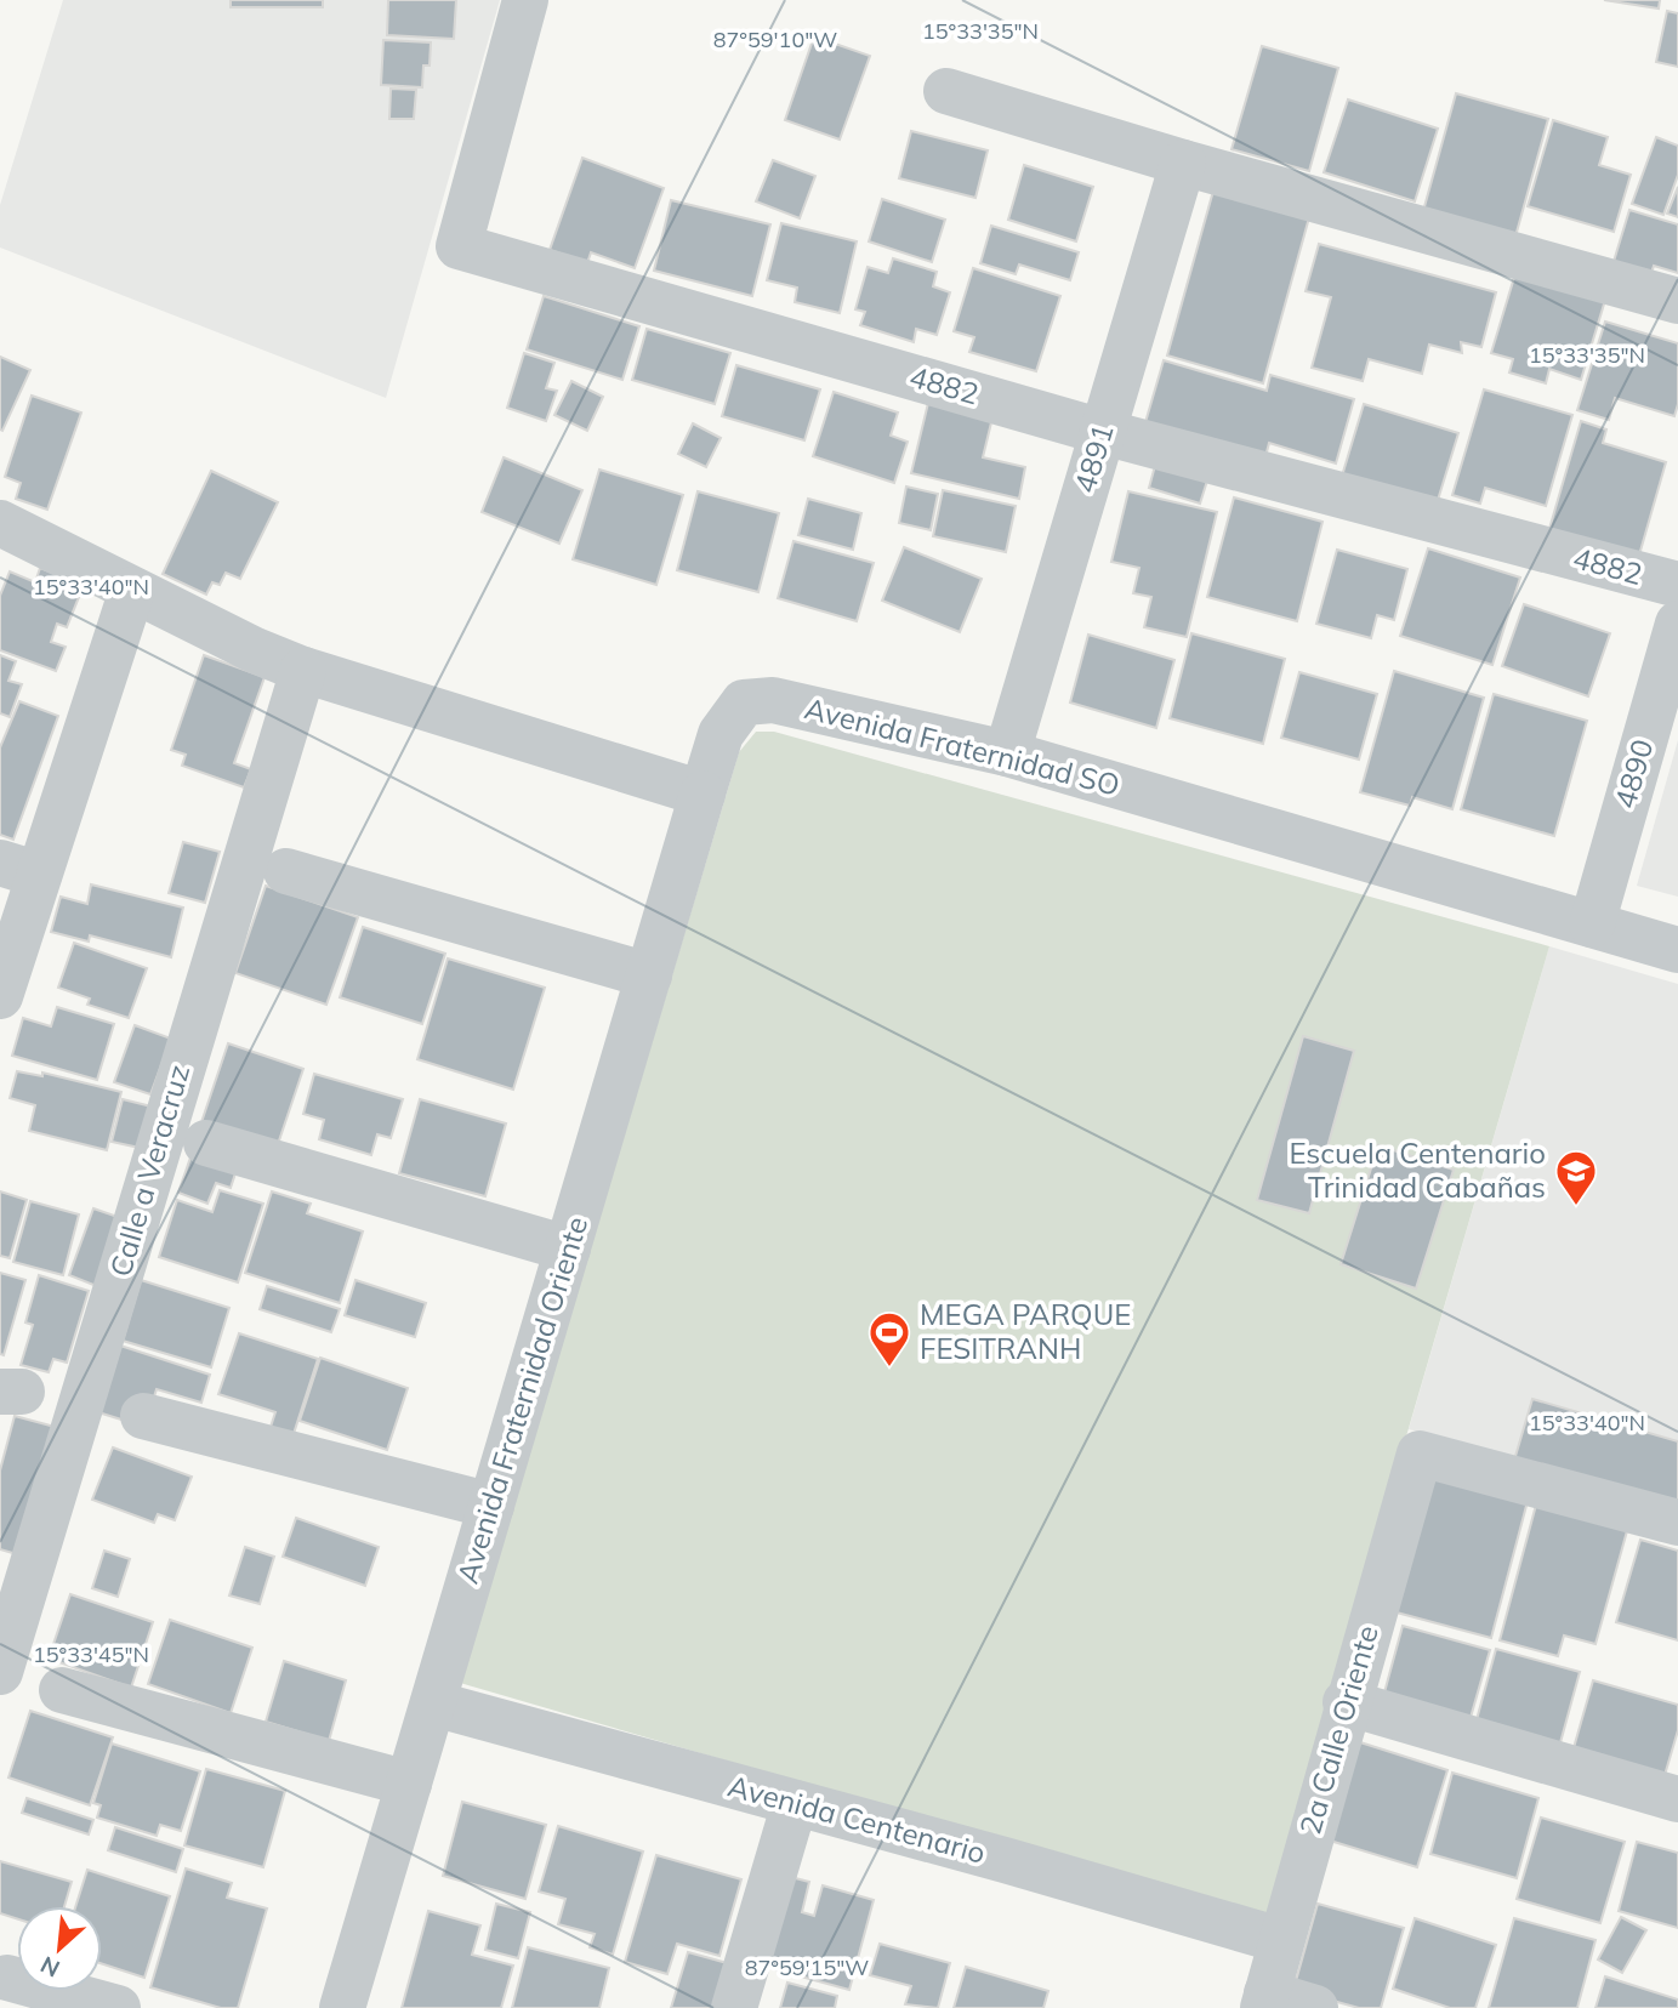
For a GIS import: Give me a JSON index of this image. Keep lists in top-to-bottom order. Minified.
{"streets":{"street":["4882","4891","Avenida Fraternidad SO","4890","Calle a Veracruz","Avenida Fraternidad Oriente","2a Calle Oriente","Avenida Centenario"]},"crossings":[["4882","4891"],["4891","Avenida Fraternidad SO"],["Avenida Fraternidad SO","4890"],["Avenida Fraternidad SO","Avenida Fraternidad Oriente"],["Avenida Fraternidad Oriente","Avenida Centenario"],["2a Calle Oriente","Avenida Centenario"]],"places":{"school or university":["Escuela Centenario Trinidad Cabañas"],"sports":["MEGA PARQUE FESITRANH"]},"north":"bottom left","coordinates":["15°33'35\"N","87°59'10\"W","15°33'40\"N","15°33'45\"N","87°59'15\"W"]}
